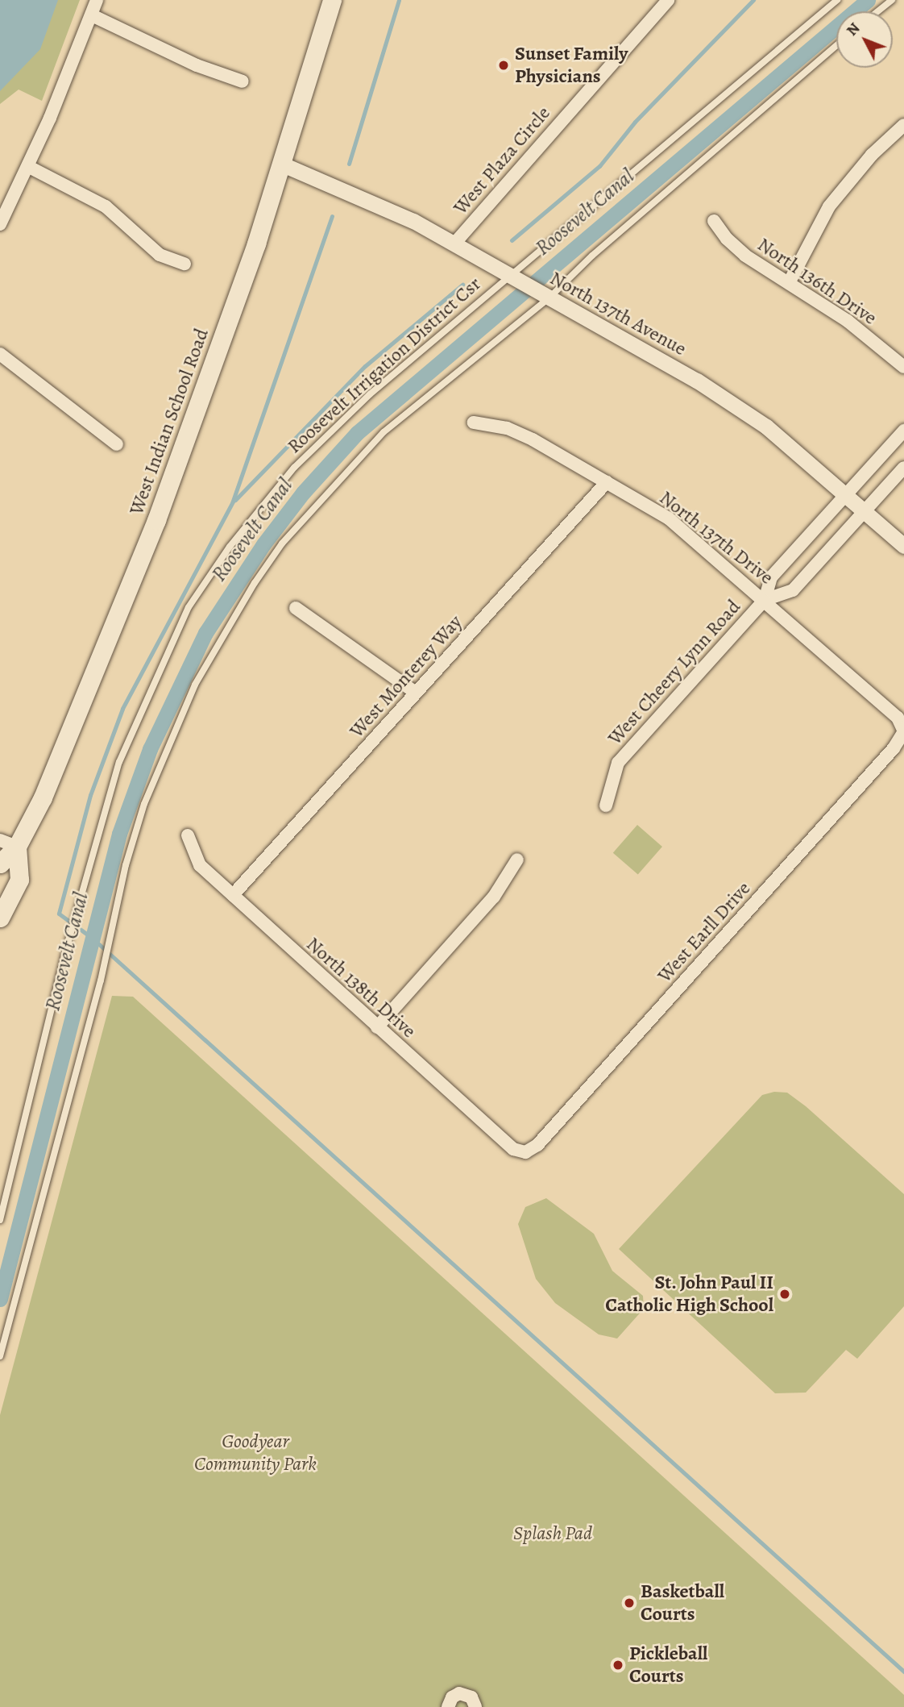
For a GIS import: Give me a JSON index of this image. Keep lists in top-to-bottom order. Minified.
{"streets":{"main road":["West Indian School Road"],"street":["West Plaza Circle","North 136th Drive","North 137th Avenue","North 137th Drive","West Cheery Lynn Road","West Monterey Way","West Earll Drive","North 138th Drive"],"lane":["Roosevelt Irrigation District Csr"]},"crossings":[["West Plaza Circle","North 137th Avenue"],["North 137th Avenue","Roosevelt Irrigation District Csr"],["North 137th Avenue","West Indian School Road"],["North 137th Avenue","West Cheery Lynn Road"],["North 137th Drive","West Cheery Lynn Road"],["North 137th Drive","West Monterey Way"],["North 137th Drive","West Earll Drive"],["West Monterey Way","North 138th Drive"],["West Earll Drive","North 138th Drive"]],"water":["Roosevelt Canal"],"parks":["Goodyear Community Park","Splash Pad"],"places":["Sunset Family Physicians","St. John Paul II Catholic High School","Basketball Courts","Pickleball Courts"],"north":"top left"}
